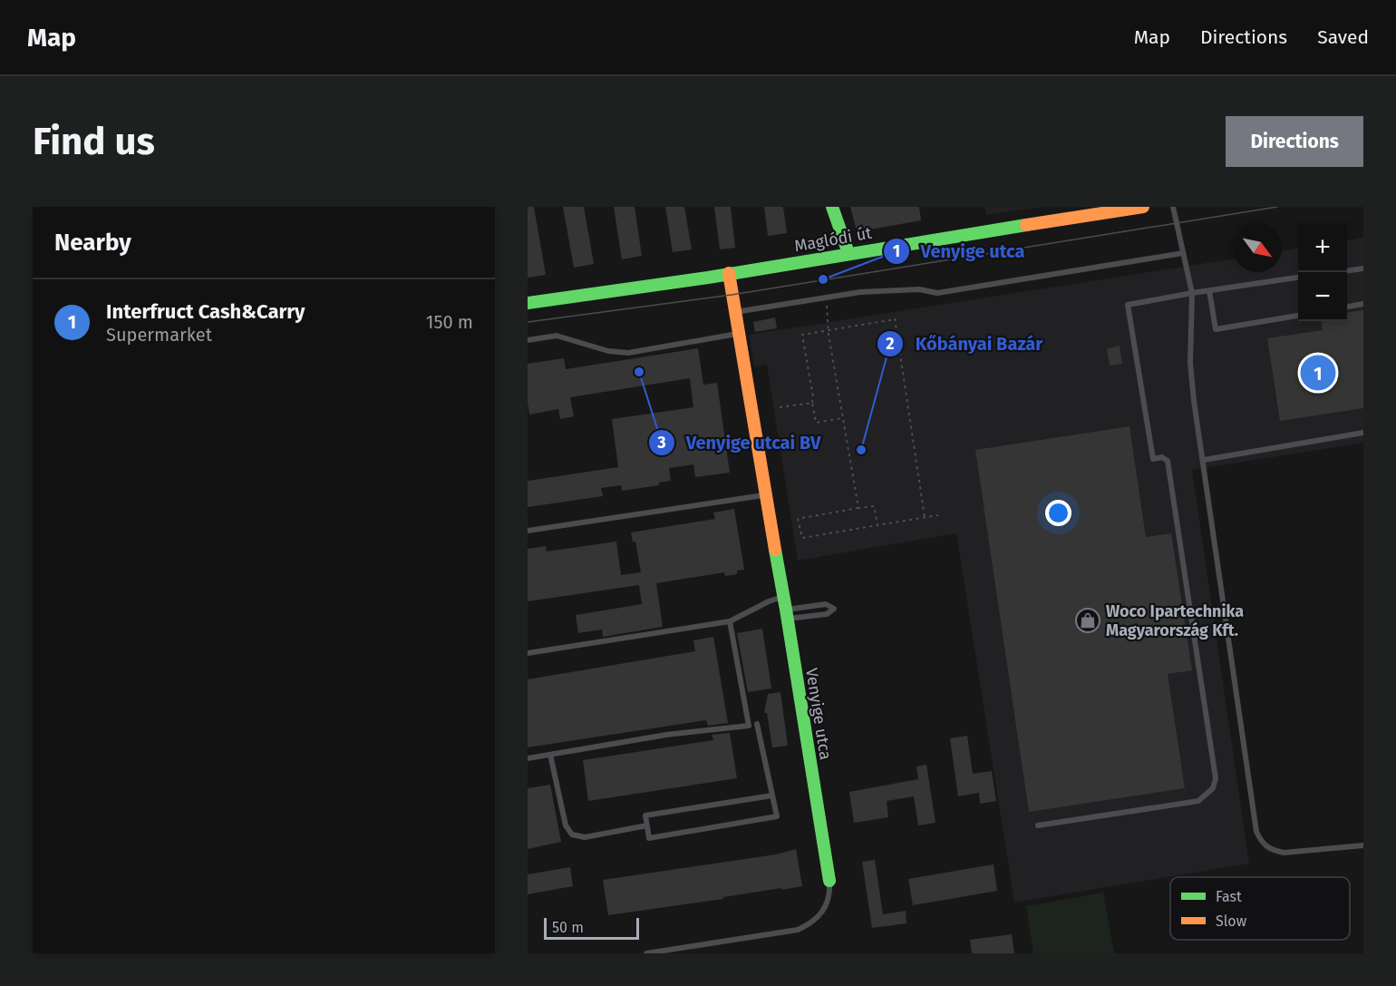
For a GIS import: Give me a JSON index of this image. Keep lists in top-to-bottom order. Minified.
{"streets":{"street":["Maglódi út","Venyige utca"]},"crossings":[["Maglódi út","Venyige utca"]],"places":{"other":["Venyige utca","Venyige utcai BV","Kőbányai Bazár"],"shop":["Woco Ipartechnika Magyarország Kft."]},"legend":["Fast","Slow"],"scale_bar":"50 m","north":"bottom right","page":{"header":"Map","nav":["Map","Directions","Saved"],"buttons":"Directions","title":"Find us","heading":"Nearby","map_buttons":["+","−"],"list":[{"mark":"1","name":"Interfruct Cash&Carry","note":"Supermarket","value":"150 m"}],"pins":"1","scale":"50 m"}}
